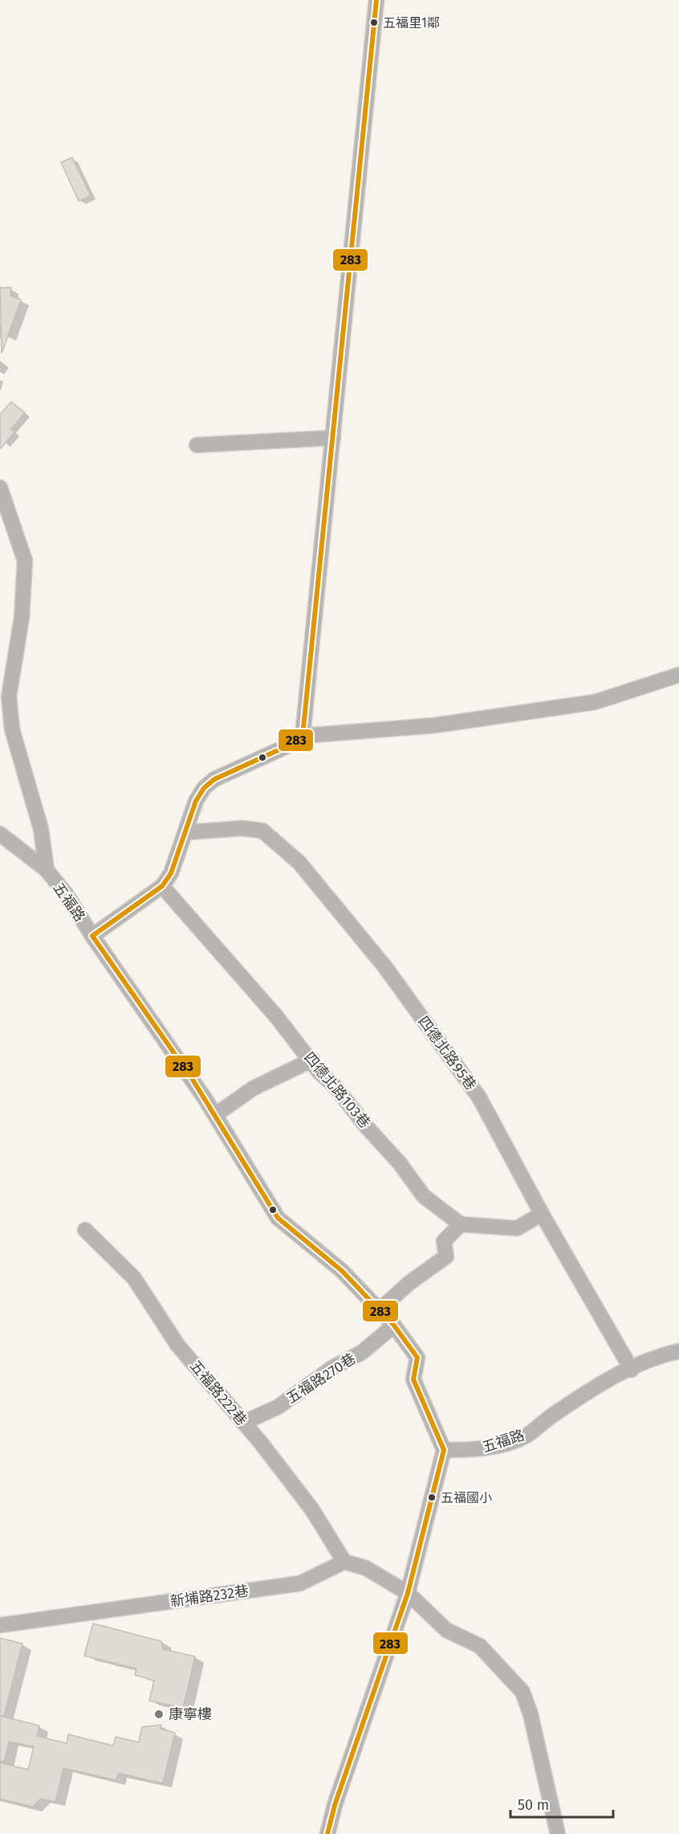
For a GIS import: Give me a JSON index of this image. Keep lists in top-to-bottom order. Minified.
{"streets":{"street":["五福路","四德北路95巷","四德北路103巷","五福路270巷","五福路222巷","新埔路232巷"]},"crossings":[["五福路","四德北路95巷"],["五福路","五福路270巷"],["五福路270巷","五福路222巷"],["五福路222巷","新埔路232巷"]],"places":["五福里1鄰","五福國小","康寧樓"],"lines":["transit line 283"],"scale_bar":"50 m"}
